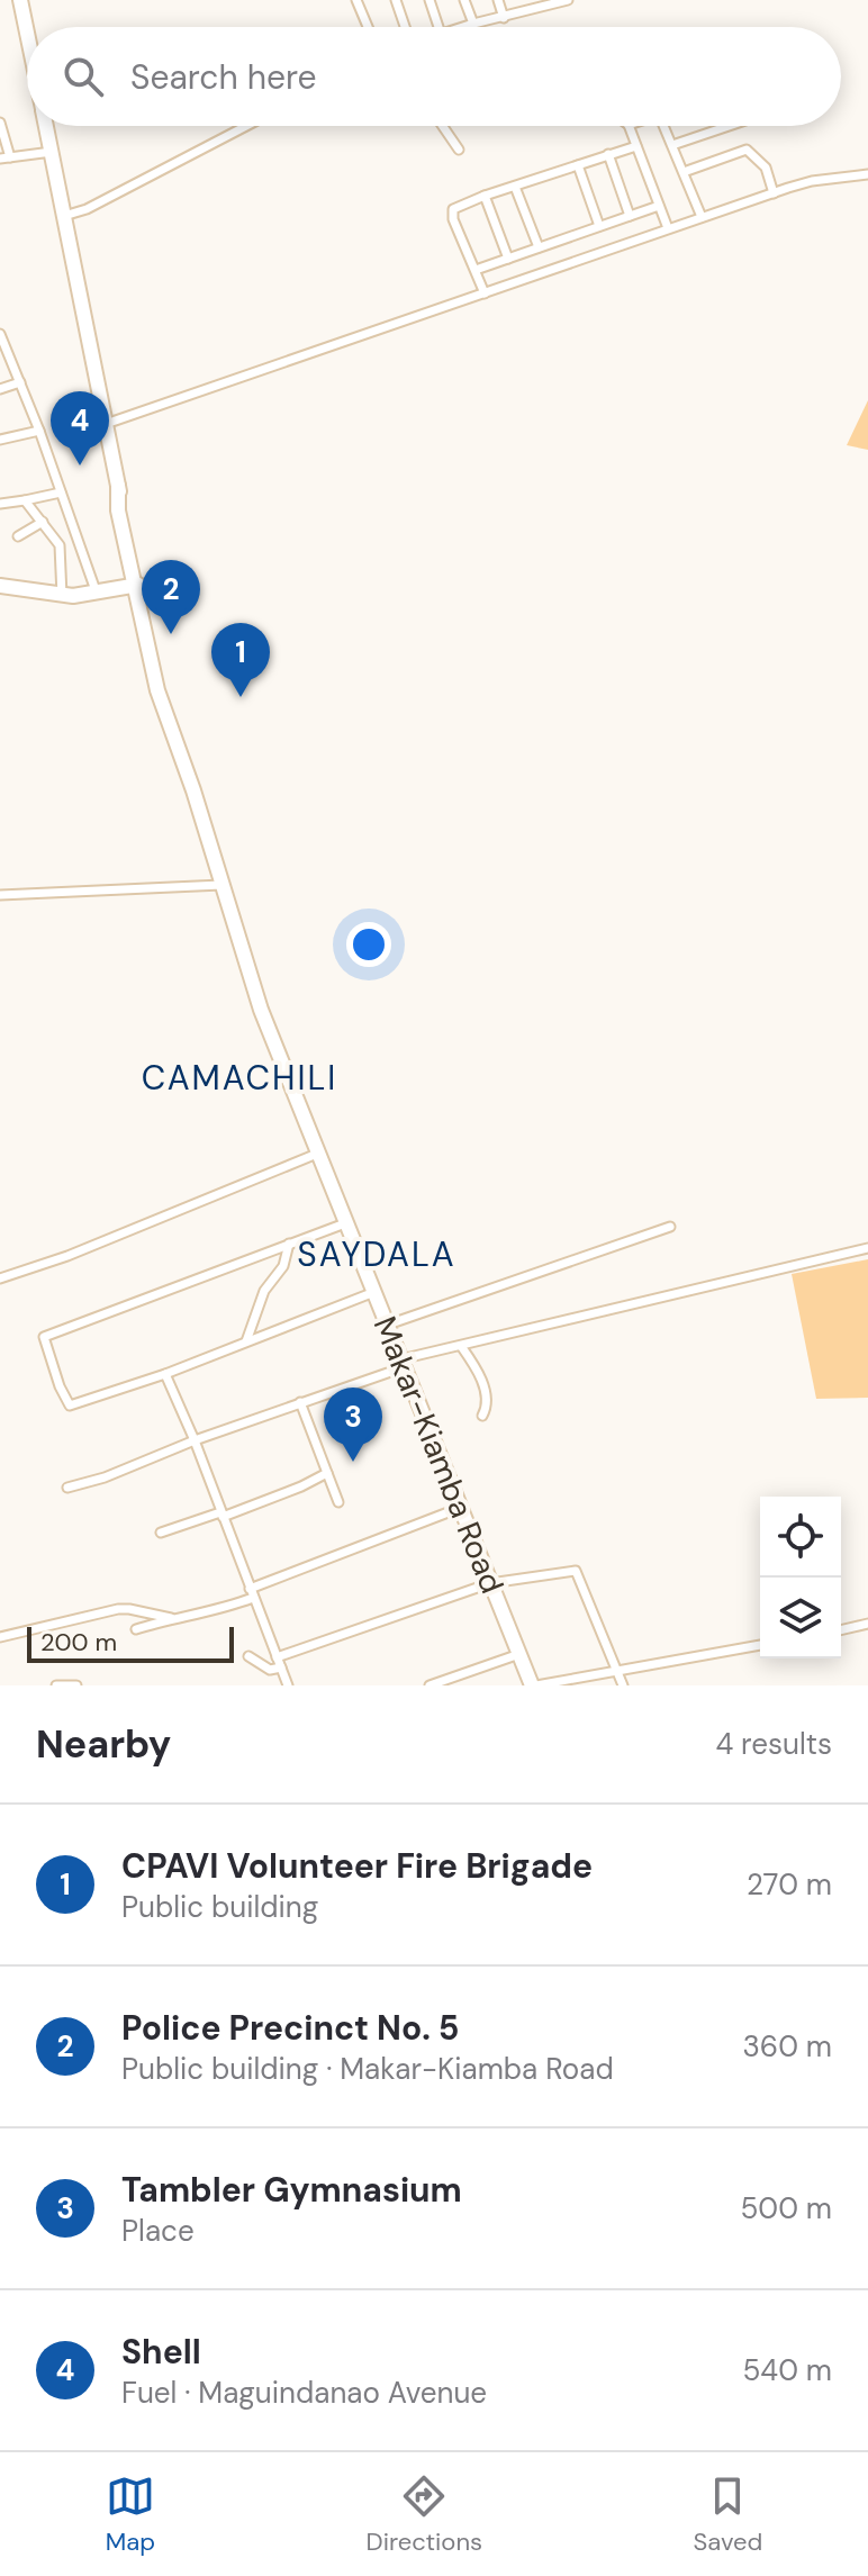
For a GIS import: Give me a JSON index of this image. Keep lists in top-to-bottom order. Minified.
{"streets":{"main road":["Makar-Kiamba Road"]},"districts":["CAMACHILI","SAYDALA"],"scale_bar":"200 m","page":{"search":"Search here","pins":["4","2","1","3"],"scale":"200 m","heading":["Nearby","4 results"],"list":[{"mark":"1","name":"CPAVI Volunteer Fire Brigade","note":"Public building","value":"270 m"},{"mark":"2","name":"Police Precinct No. 5","note":"Public building · Makar-Kiamba Road","value":"360 m"},{"mark":"3","name":"Tambler Gymnasium","note":"Place","value":"500 m"},{"mark":"4","name":"Shell","note":"Fuel · Maguindanao Avenue","value":"540 m"}],"nav":["Map","Directions","Saved"]}}
